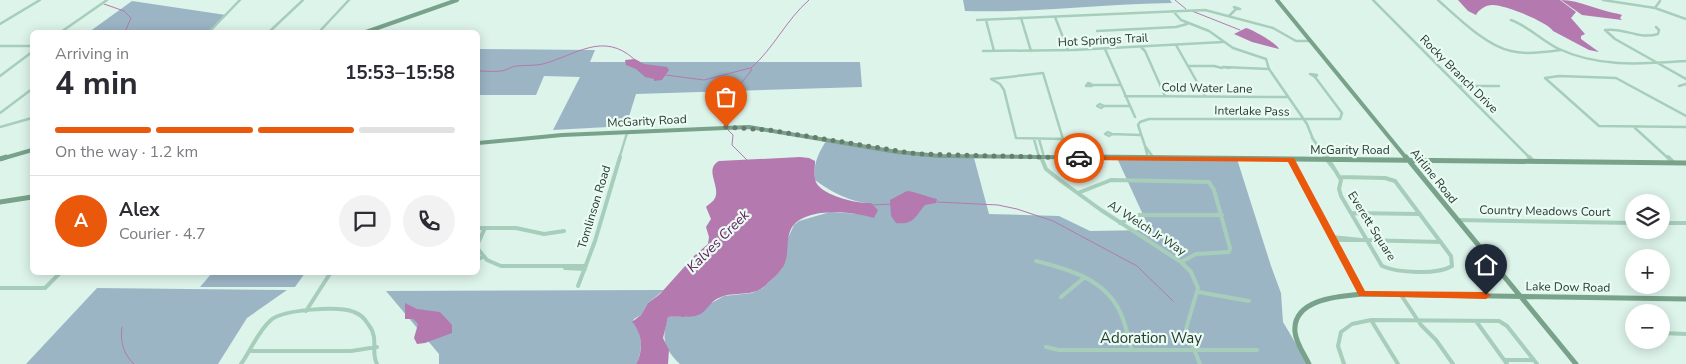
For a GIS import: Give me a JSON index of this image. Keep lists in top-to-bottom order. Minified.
{"streets":{"street":["Hot Springs Trail","Rocky Branch Drive","Cold Water Lane","Interlake Pass","McGarity Road","Airline Road","Tomlinson Road","Country Meadows Court","Everett Square","AJ Welch Jr Way","Lake Dow Road","Adoration Way"]},"crossings":[["Hot Springs Trail","Everett Square"],["Rocky Branch Drive","McGarity Road"],["Cold Water Lane","Everett Square"],["Interlake Pass","Everett Square"],["McGarity Road","Airline Road"],["McGarity Road","Tomlinson Road"],["McGarity Road","Everett Square"],["McGarity Road","AJ Welch Jr Way"],["Airline Road","Country Meadows Court"],["Airline Road","Lake Dow Road"]],"water":["Kalves Creek"],"page":{"heading":["4 min","Arriving in","15:53–15:58"],"panel":["Alex","Courier · 4.7"],"bar":"On the way · 1.2 km","map_buttons":["+","−"],"round":"A"}}
